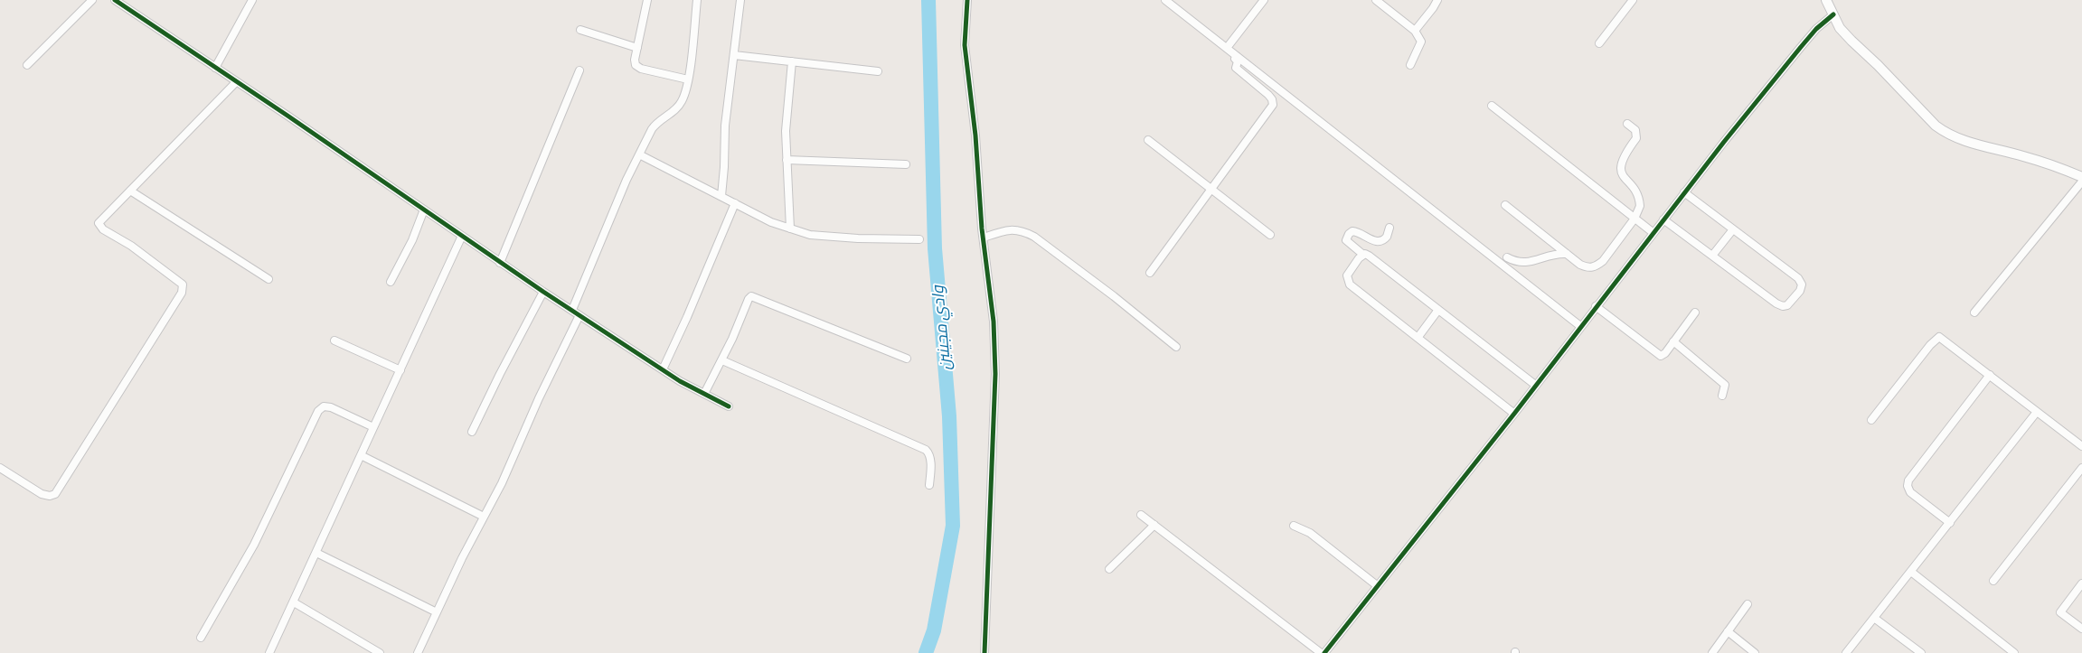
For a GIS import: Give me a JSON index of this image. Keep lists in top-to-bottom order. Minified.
{"water":["وادي مجينين"]}
